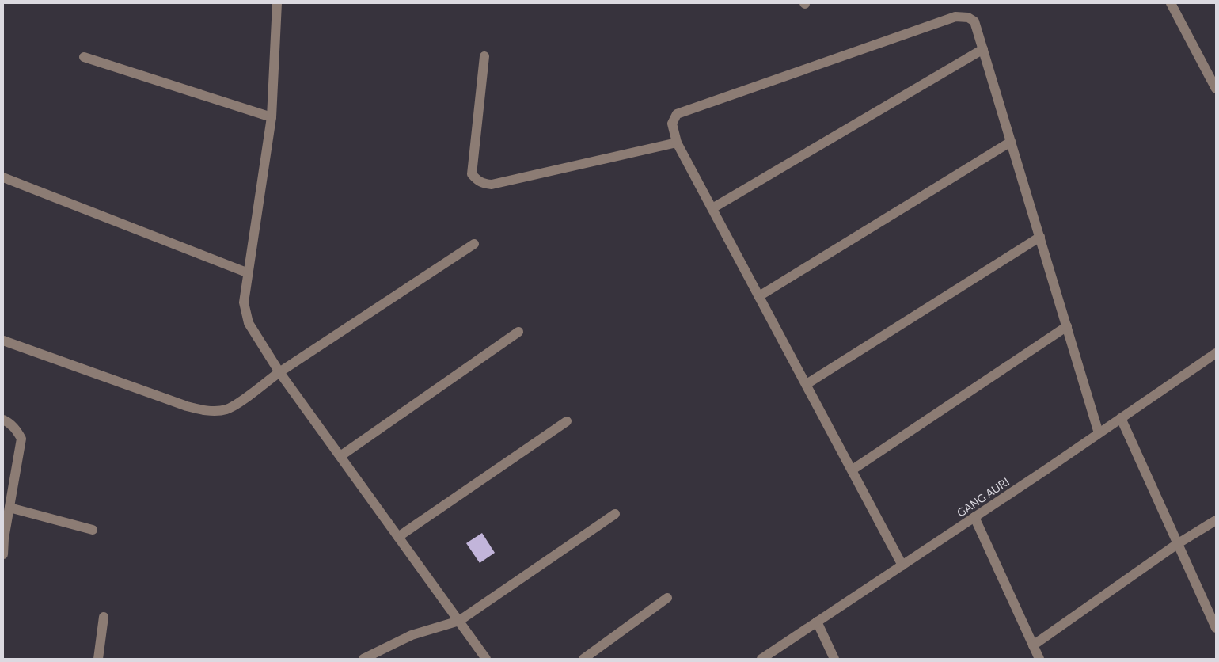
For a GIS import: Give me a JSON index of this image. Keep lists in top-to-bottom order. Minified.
{"streets":{"street":["GANG AURI"]}}
